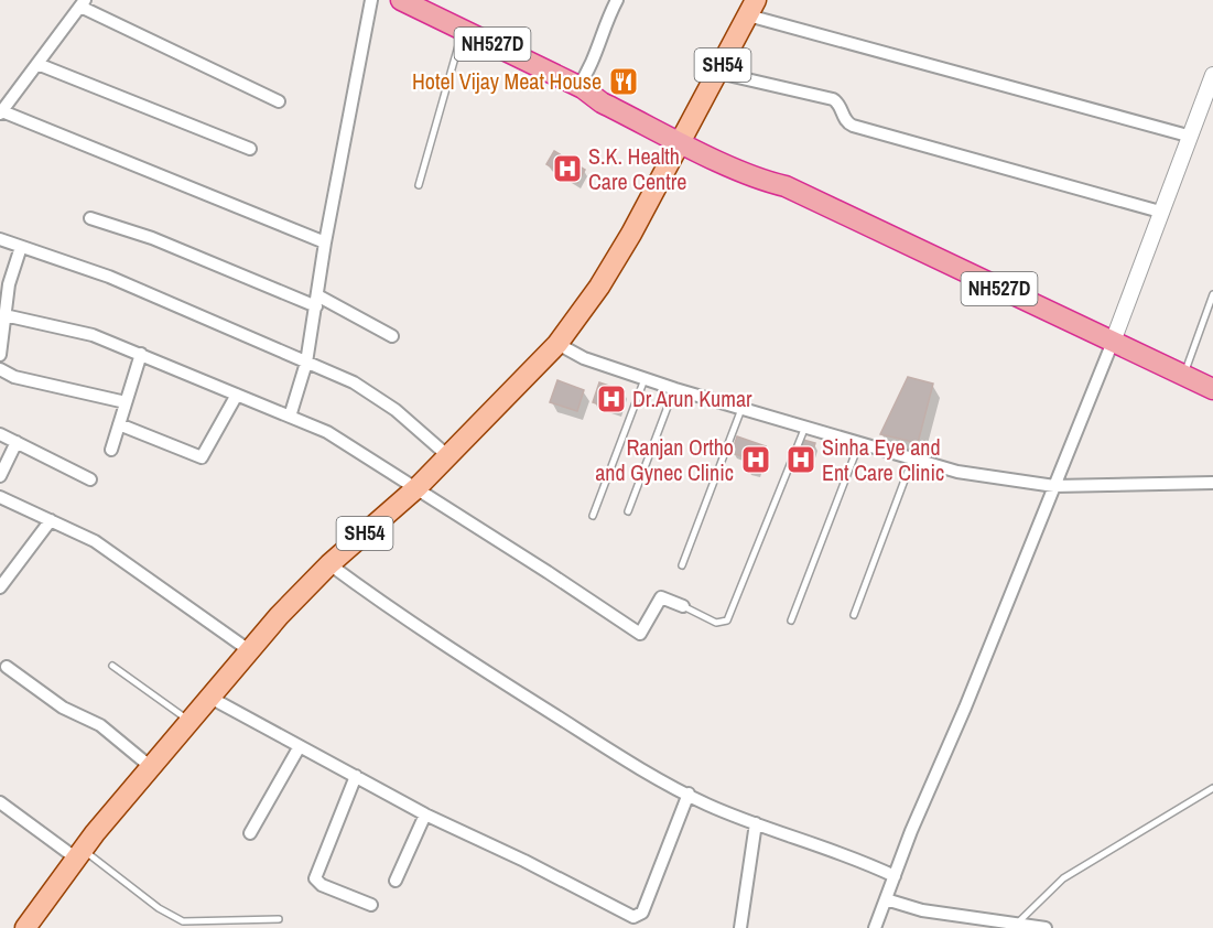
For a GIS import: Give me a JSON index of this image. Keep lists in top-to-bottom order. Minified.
{"streets":{"highway":["NH527D"],"main road":["SH54"]},"crossings":[["NH527D","SH54"]],"places":{"restaurant":["Hotel Vijay Meat House"],"hospital":["S.K. Health Care Centre","Dr.Arun Kumar","Ranjan Ortho and Gynec Clinic","Sinha Eye and Ent Care Clinic"]}}
